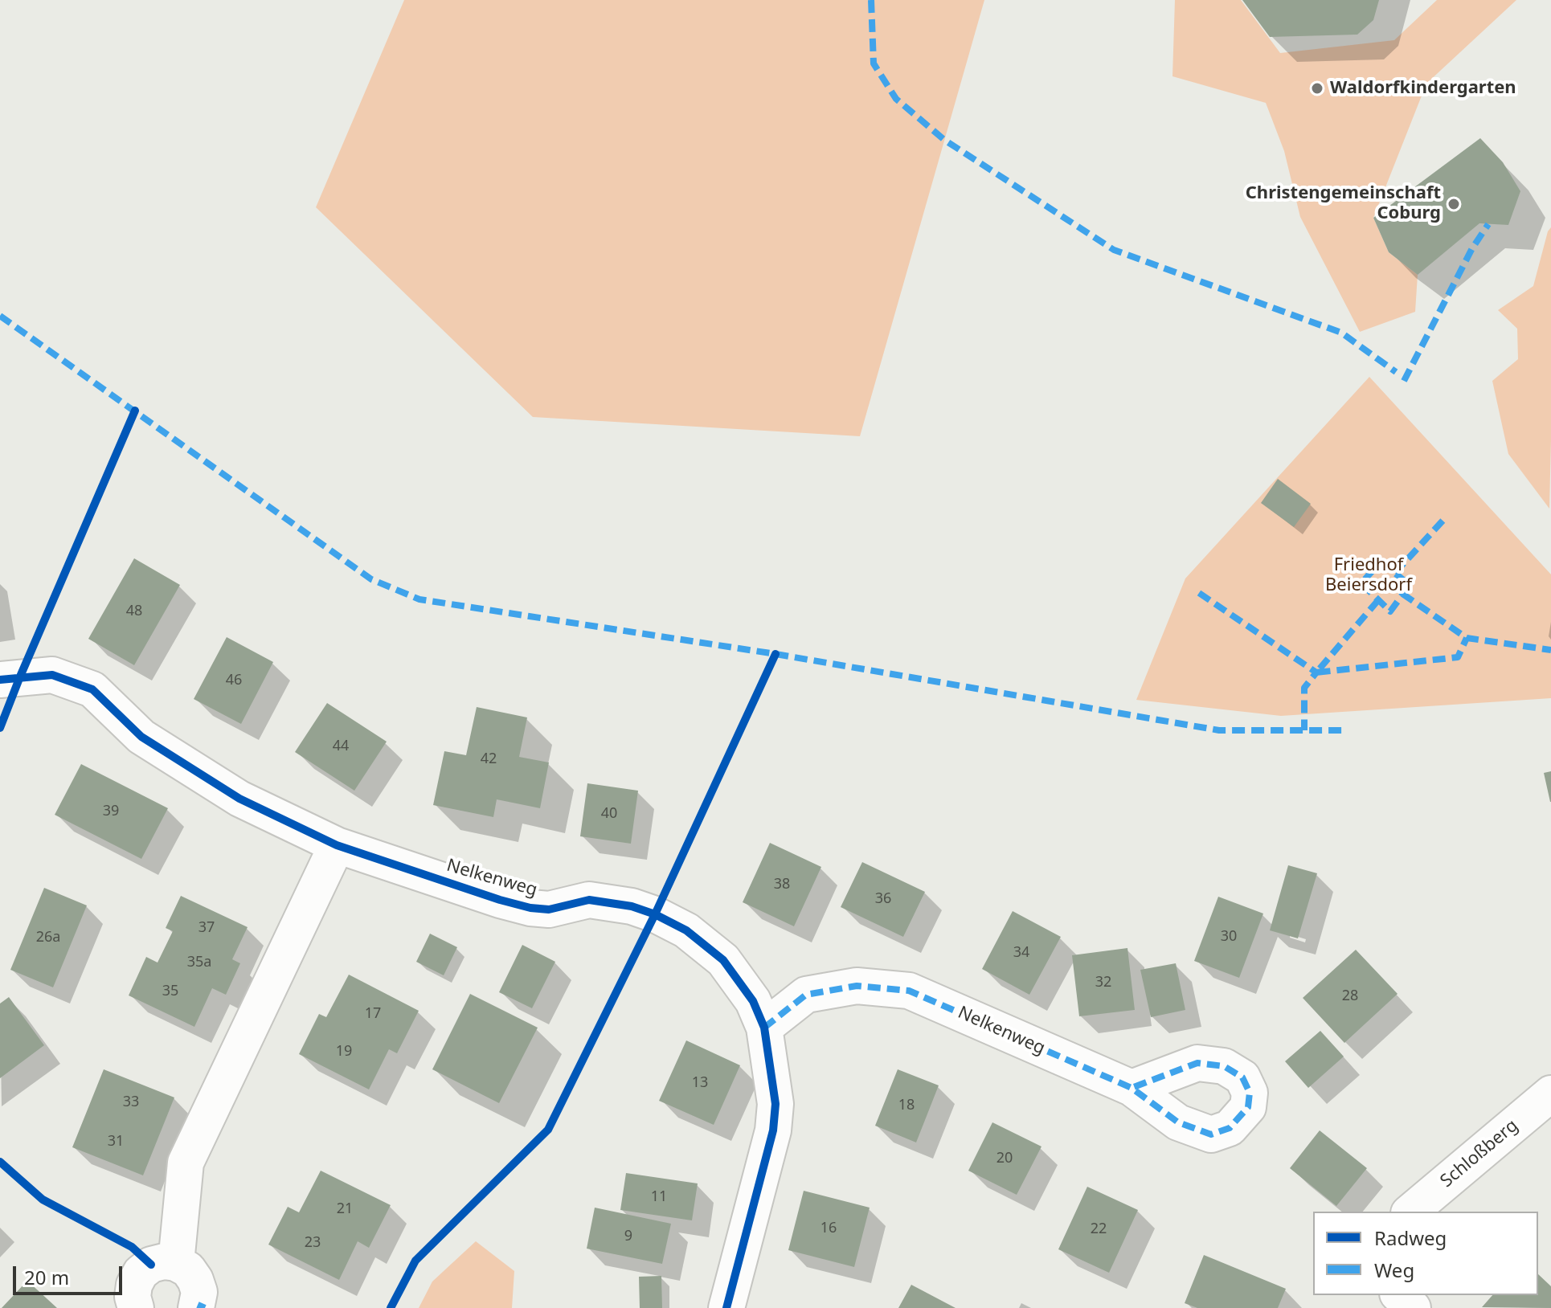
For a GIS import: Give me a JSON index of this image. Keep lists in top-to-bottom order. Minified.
{"streets":{"street":["Nelkenweg","Schloßberg"]},"parks":["Friedhof Beiersdorf"],"places":["Waldorfkindergarten","Christengemeinschaft Coburg"],"house_numbers":["48","46","44","42","39","40","38","36","37","30","26a","34","35a","32","35","28","17","19","13","33","18","31","20","11","21","16","22","9","23"],"legend":["Radweg","Weg"],"scale_bar":"20 m"}
